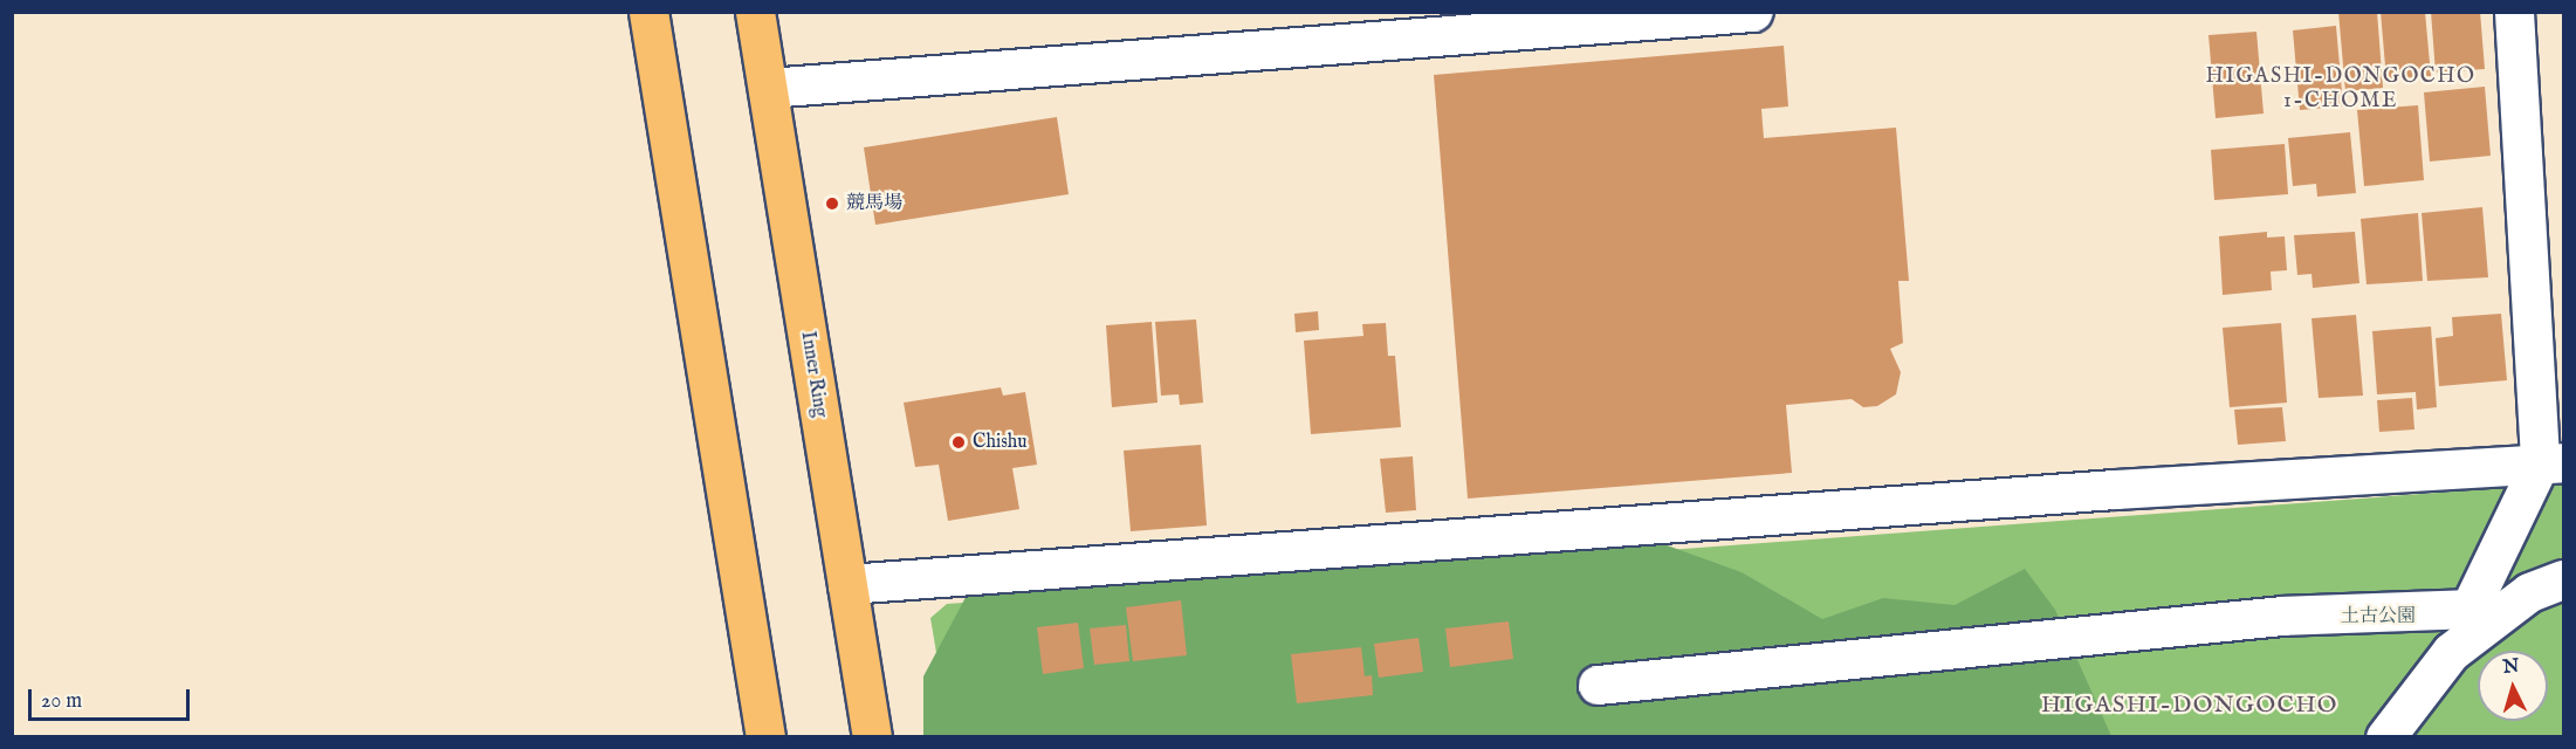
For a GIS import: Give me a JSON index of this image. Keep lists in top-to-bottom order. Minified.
{"streets":{"main road":["Inner Ring"]},"districts":["HIGASHI-DONGOCHO 1-CHOME","HIGASHI-DONGOCHO"],"parks":["土古公園"],"places":["競馬場","Chishu"],"scale_bar":"20 m","north":"top"}
